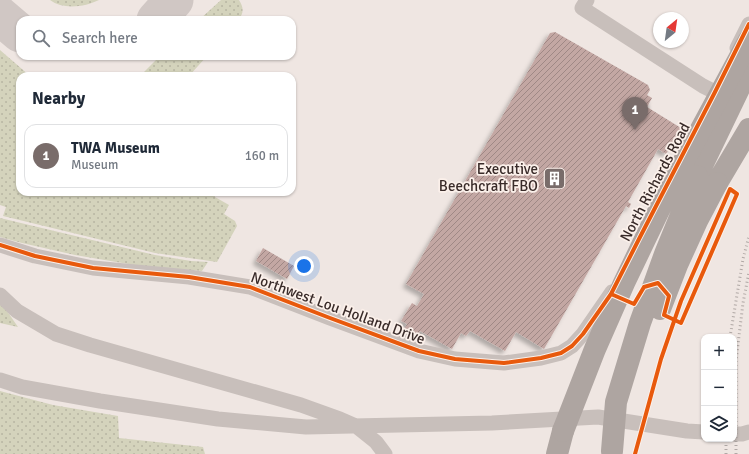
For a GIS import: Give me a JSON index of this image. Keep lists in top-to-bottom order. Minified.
{"streets":{"street":["North Richards Road","Northwest Lou Holland Drive"]},"crossings":[["North Richards Road","Northwest Lou Holland Drive"]],"places":{"building":["Executive Beechcraft FBO"]},"north":"top right","page":{"search":"Search here","heading":"Nearby","pins":"1","list":[{"mark":"1","name":"TWA Museum","note":"Museum","value":"160 m"}],"map_buttons":["+","−"]}}
